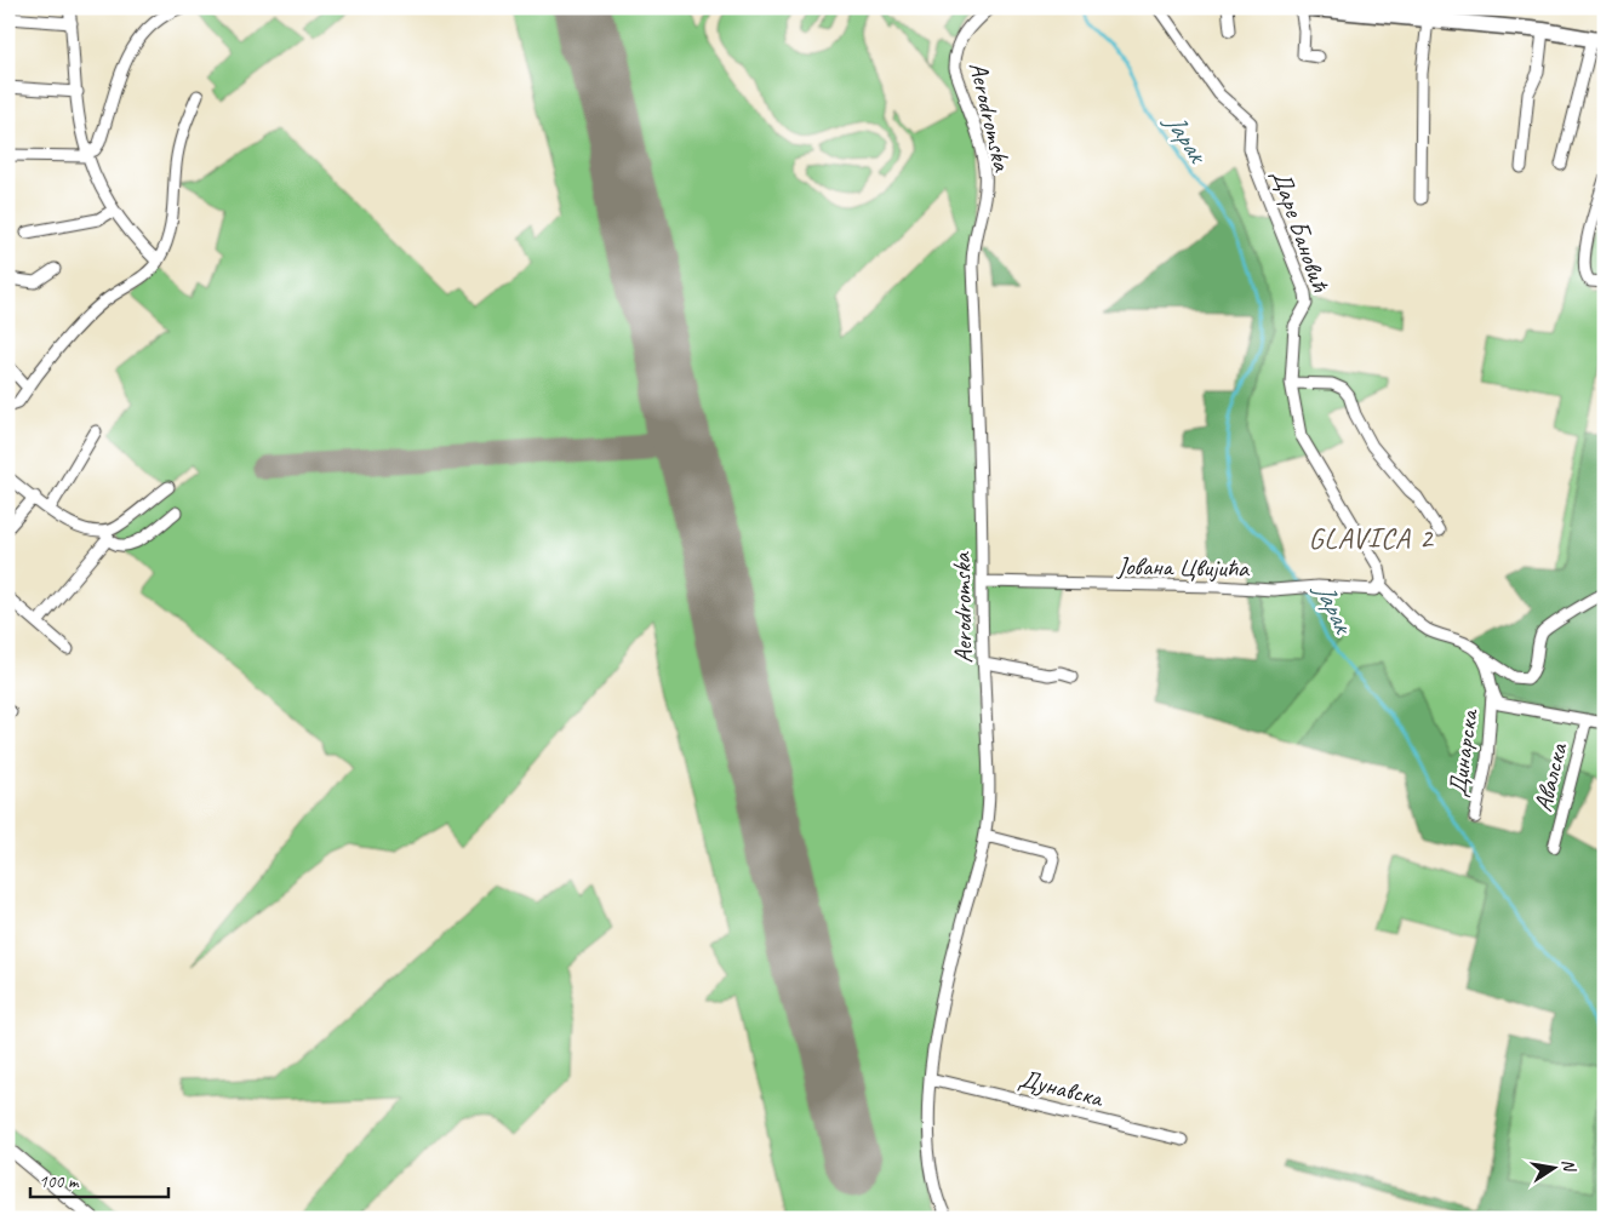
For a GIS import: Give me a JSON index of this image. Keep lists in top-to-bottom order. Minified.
{"streets":{"street":["Aerodromska","Даре Бановић","Јована Цвијића","Динарска","Авалска","Дунавска"]},"crossings":[["Aerodromska","Јована Цвијића"],["Aerodromska","Дунавска"],["Даре Бановић","Јована Цвијића"]],"districts":["GLAVICA 2"],"water":["Јарак"],"scale_bar":"100 m","north":"right"}
